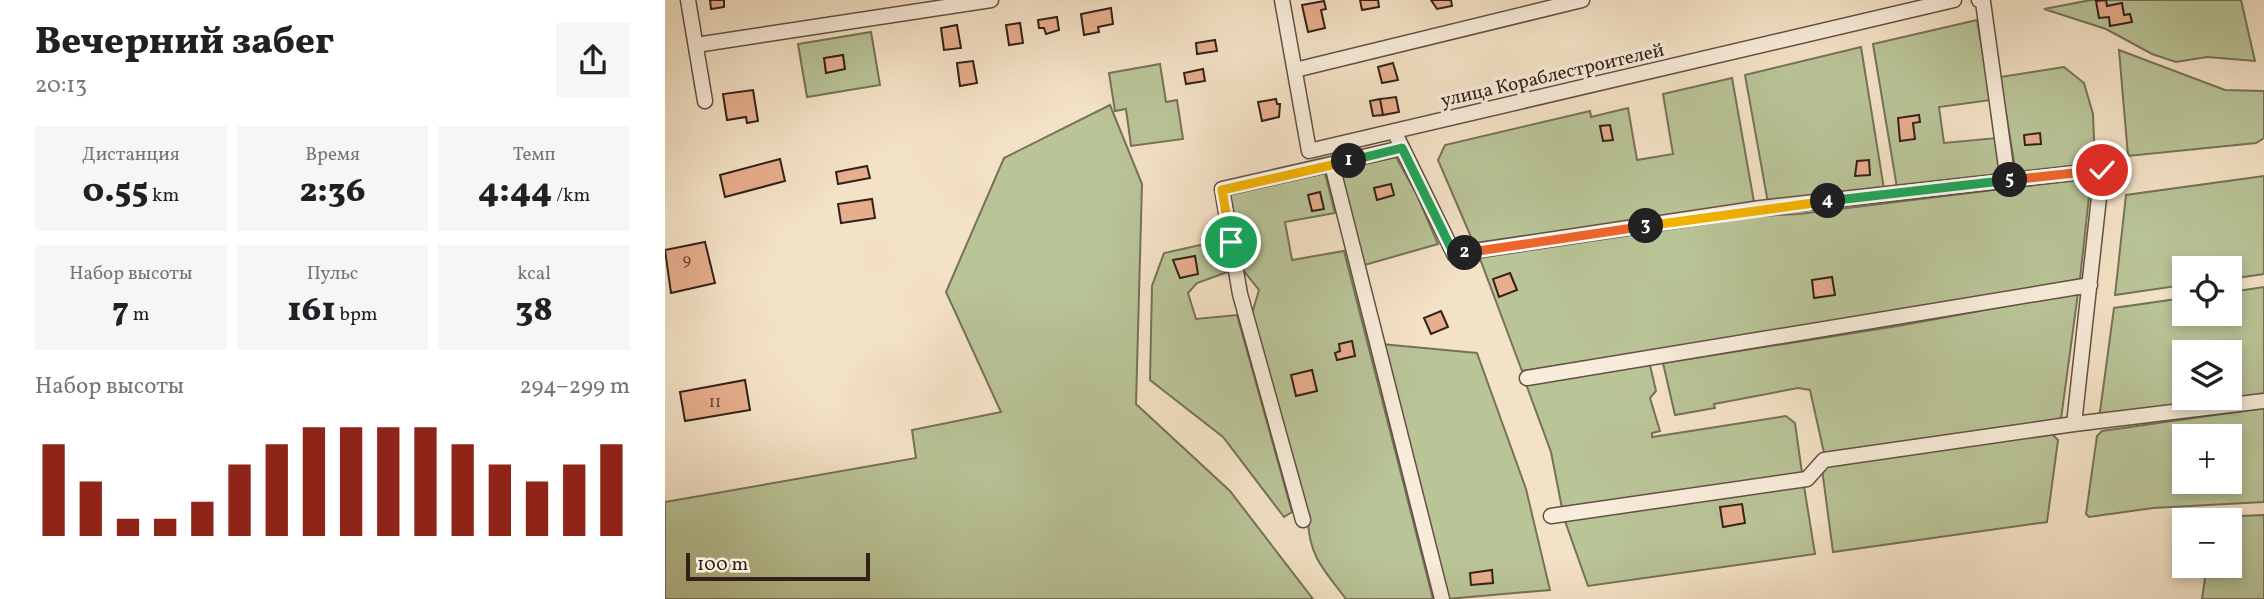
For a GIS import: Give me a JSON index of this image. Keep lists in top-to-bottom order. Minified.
{"streets":{"street":["улица Кораблестроителей"]},"house_numbers":["9","11"],"scale_bar":"100 m","page":{"heading":["Вечерний забег","20:13"],"stats":[["Дистанция","0.55 km"],["Время","2:36"],["Темп","4:44 /km"],["Набор высоты","7 m"],["Пульс","161 bpm"],["kcal","38"]],"pins":["1","5","4","3","2"],"map_buttons":["+","−"],"chart":["Набор высоты","294–299 m"],"scale":"100 m"}}
